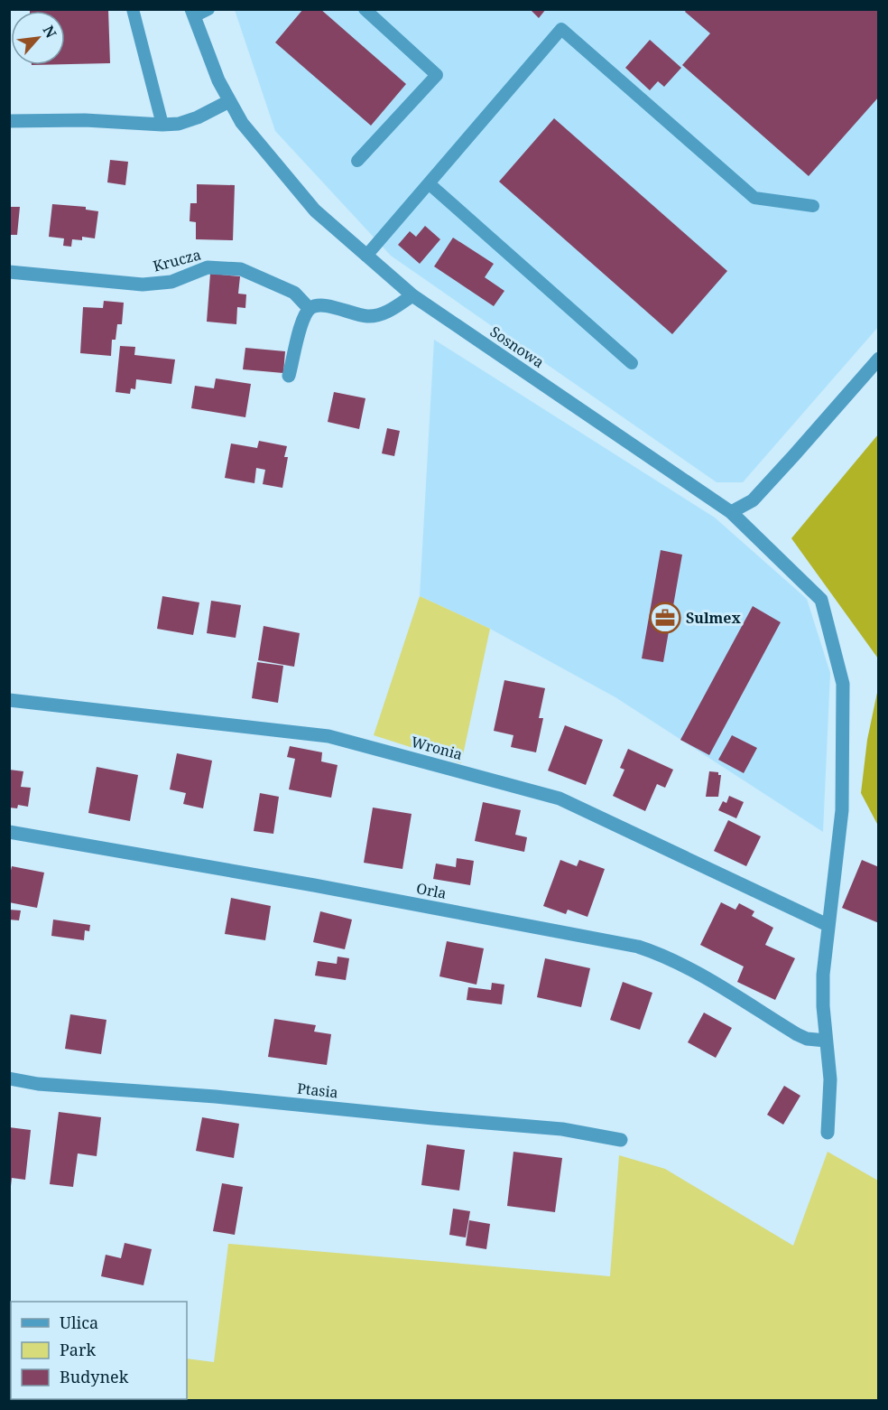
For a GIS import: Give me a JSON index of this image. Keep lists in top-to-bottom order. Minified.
{"streets":{"street":["Krucza","Sosnowa","Wronia","Orla","Ptasia"]},"crossings":[["Sosnowa","Wronia"],["Sosnowa","Orla"]],"places":{"office":["Sulmex"]},"legend":["Ulica","Park","Budynek"],"north":"top right"}
